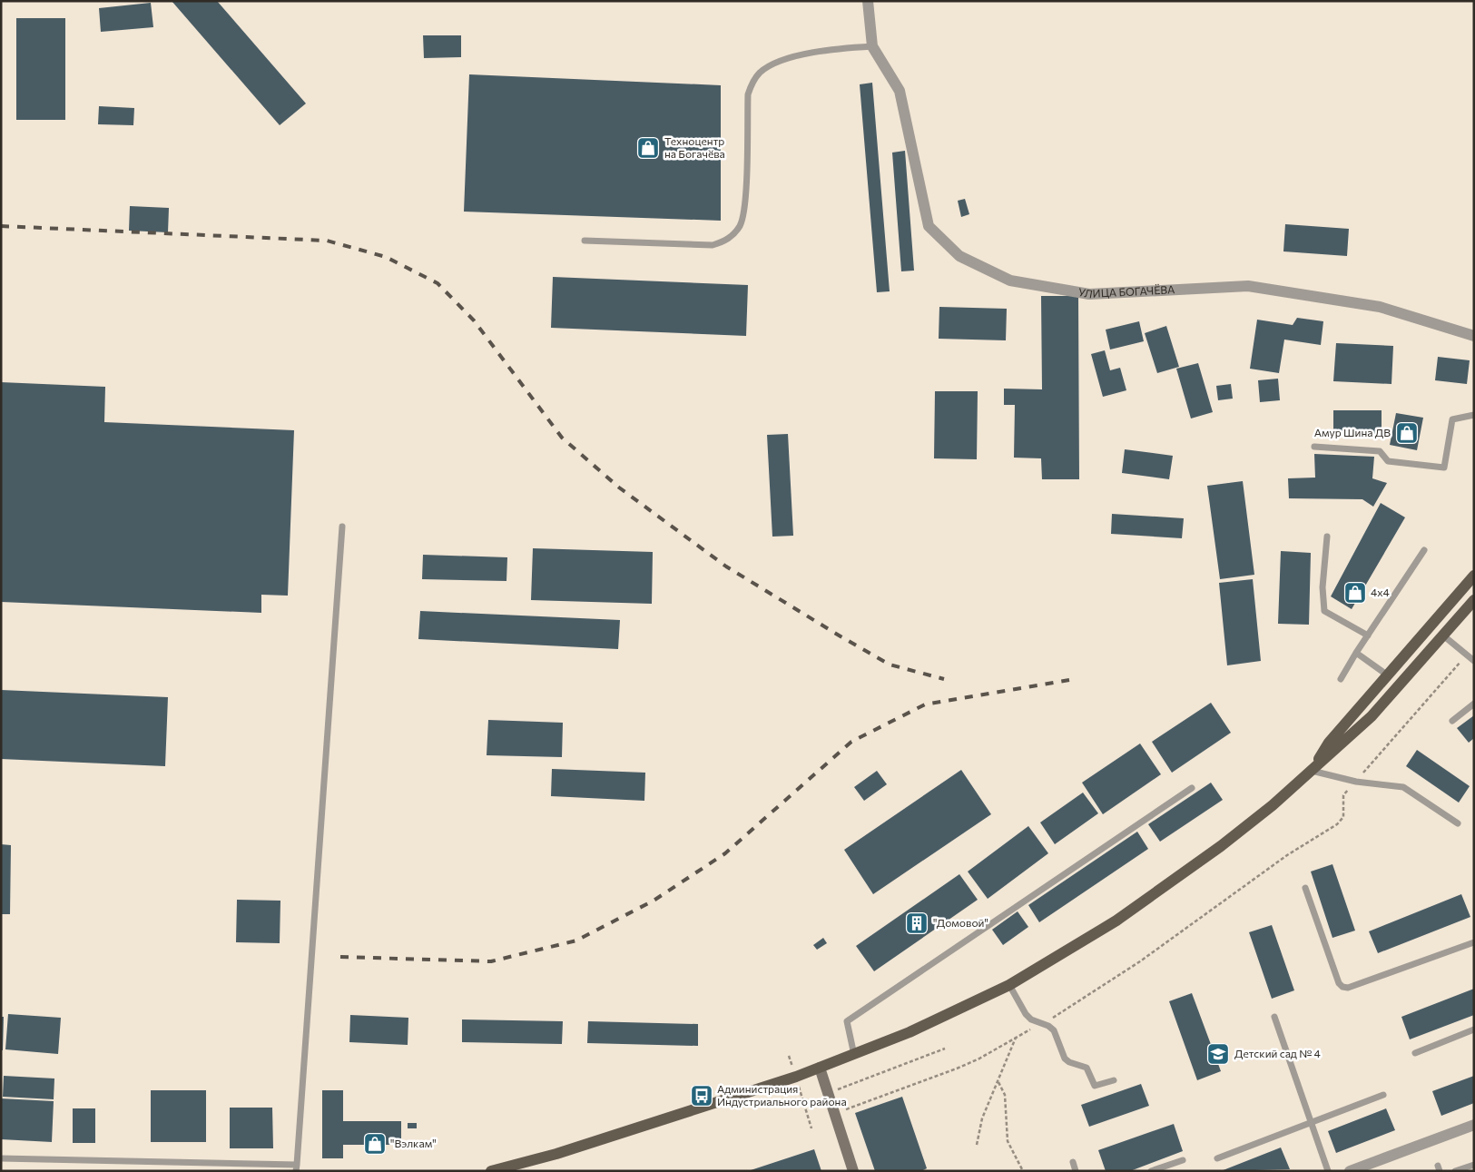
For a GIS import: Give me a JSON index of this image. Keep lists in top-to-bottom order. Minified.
{"streets":{"street":["УЛИЦА БОГАЧЁВА"]},"places":{"shop":["Техноцентр на Богачёва","Амур Шина ДВ","4х4","\"Вэлкам\""],"building":["\"Домовой\""],"school or university":["Детский сад № 4"],"bus stop":["Администрация Индустриального района"]}}
